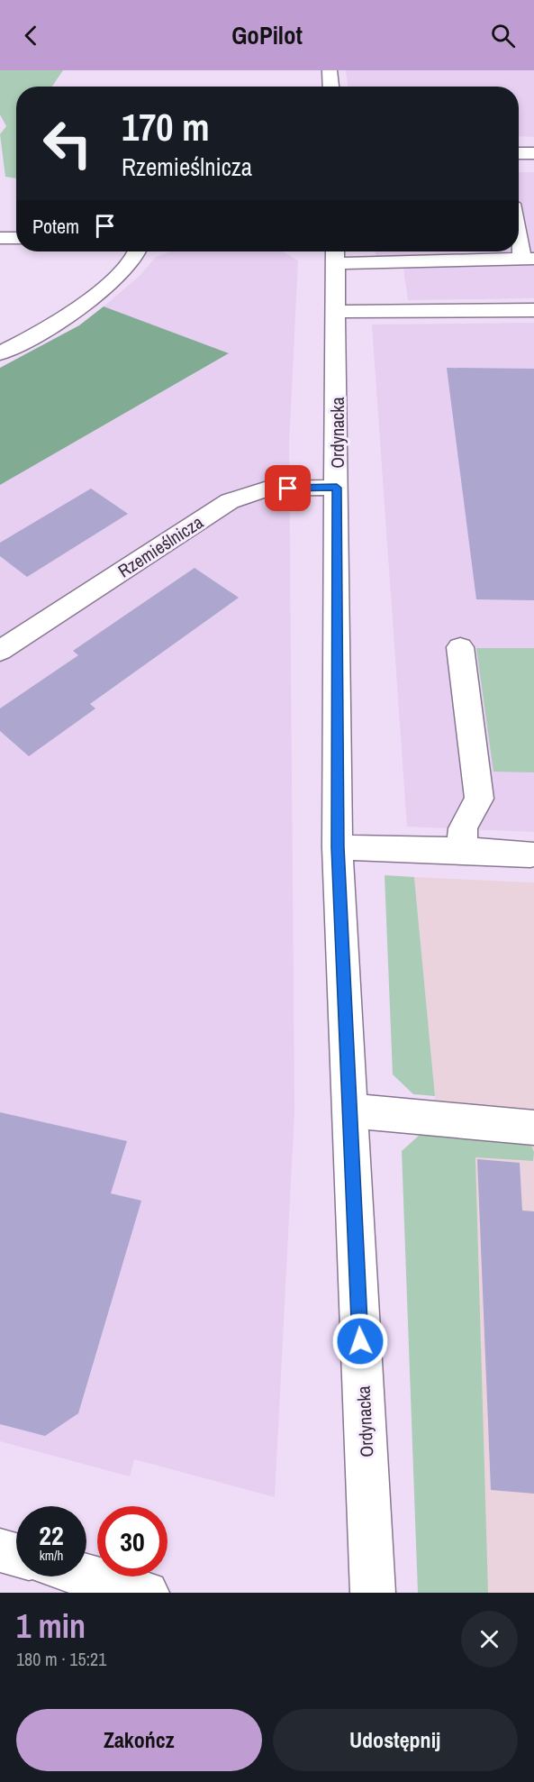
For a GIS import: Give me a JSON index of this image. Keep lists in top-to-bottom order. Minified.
{"streets":{"street":["Ordynacka","Rzemieślnicza"]},"crossings":[["Ordynacka","Rzemieślnicza"]],"page":{"header":"GoPilot","turn":["170 m","Rzemieślnicza"],"then":"Potem","speed":"22 km/h","limit":"30","heading":["1 min","180 m · 15:21"],"buttons":["Zakończ","Udostępnij"]}}
